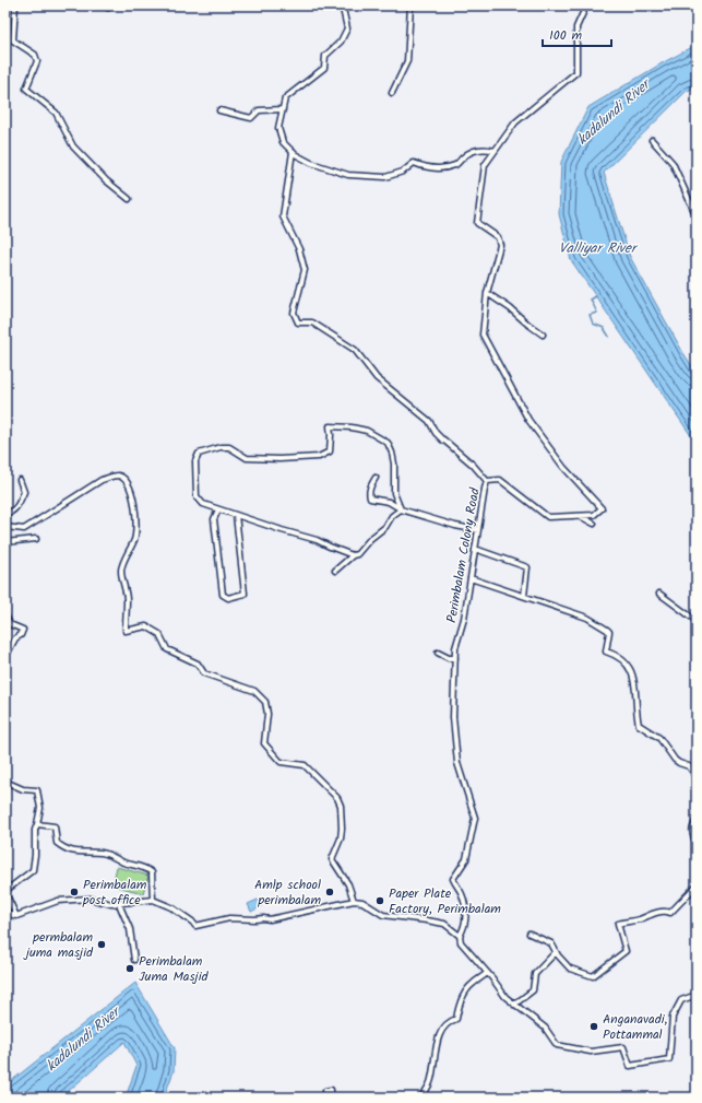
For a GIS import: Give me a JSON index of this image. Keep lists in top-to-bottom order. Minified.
{"streets":{"street":["Perimbalam Colony Road"]},"water":["kadalundi River","Valliyar River"],"places":["Perimbalam post office","Amlp school perimbalam","Paper Plate Factory, Perimbalam","permbalam juma masjid","Perimbalam Juma Masjid","Anganavadi, Pottammal"],"scale_bar":"100 m"}
